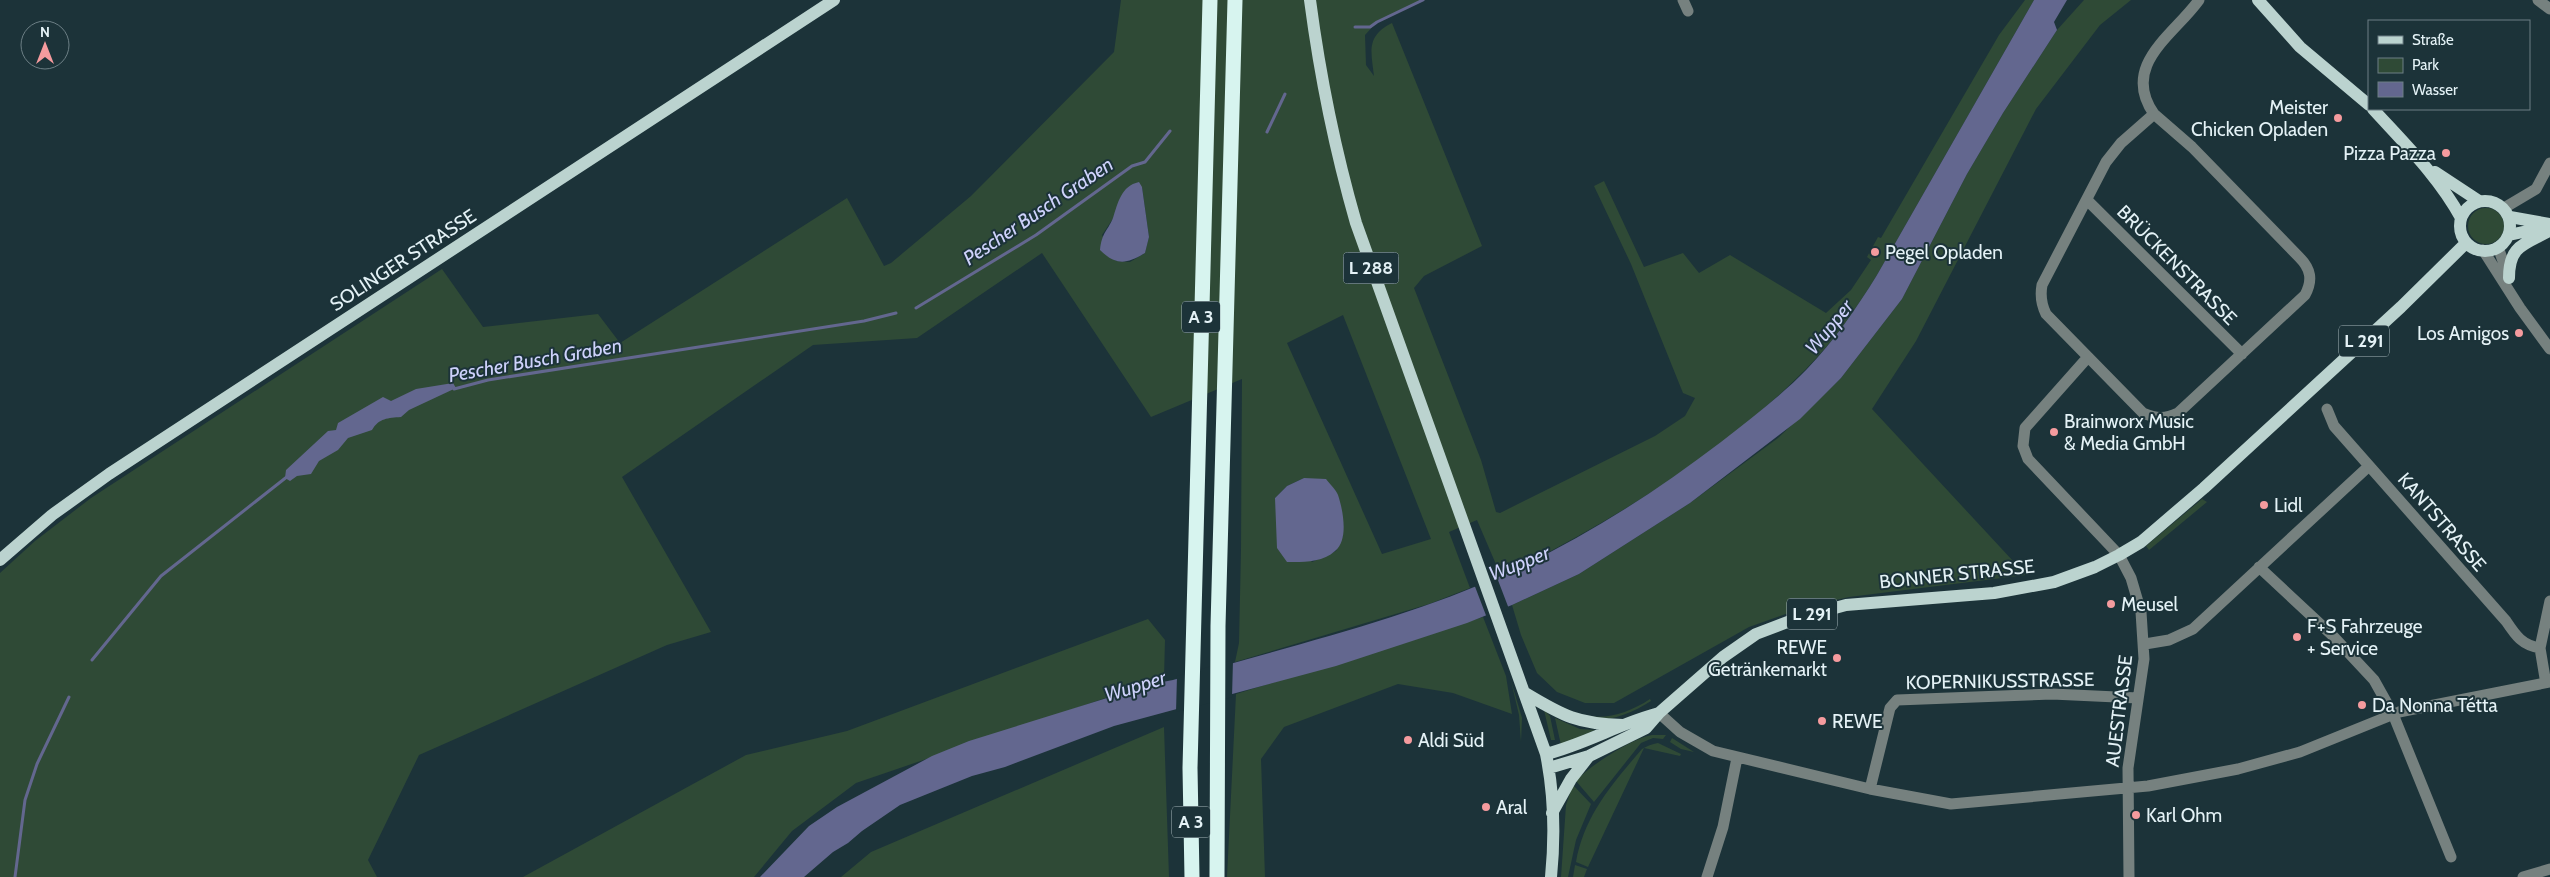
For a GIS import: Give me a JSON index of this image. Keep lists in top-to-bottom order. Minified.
{"streets":{"highway":["A 3"],"main road":["SOLINGER STRASSE","L 288","L 291","BONNER STRASSE"],"street":["BRÜCKENSTRASSE","KANTSTRASSE","KOPERNIKUSSTRASSE","AUESTRASSE"]},"crossings":[["L 288","BONNER STRASSE"],["BONNER STRASSE","AUESTRASSE"],["KOPERNIKUSSTRASSE","AUESTRASSE"]],"water":["Pescher Busch Graben","Wupper"],"places":["Meister Chicken Opladen","Pizza Pazza","Pegel Opladen","Los Amigos","Brainworx Music & Media GmbH","Lidl","Meusel","F+S Fahrzeuge + Service","REWE Getränkemarkt","Da Nonna Tétta","REWE","Aldi Süd","Aral","Karl Ohm"],"legend":["Straße","Park","Wasser"],"north":"top"}
